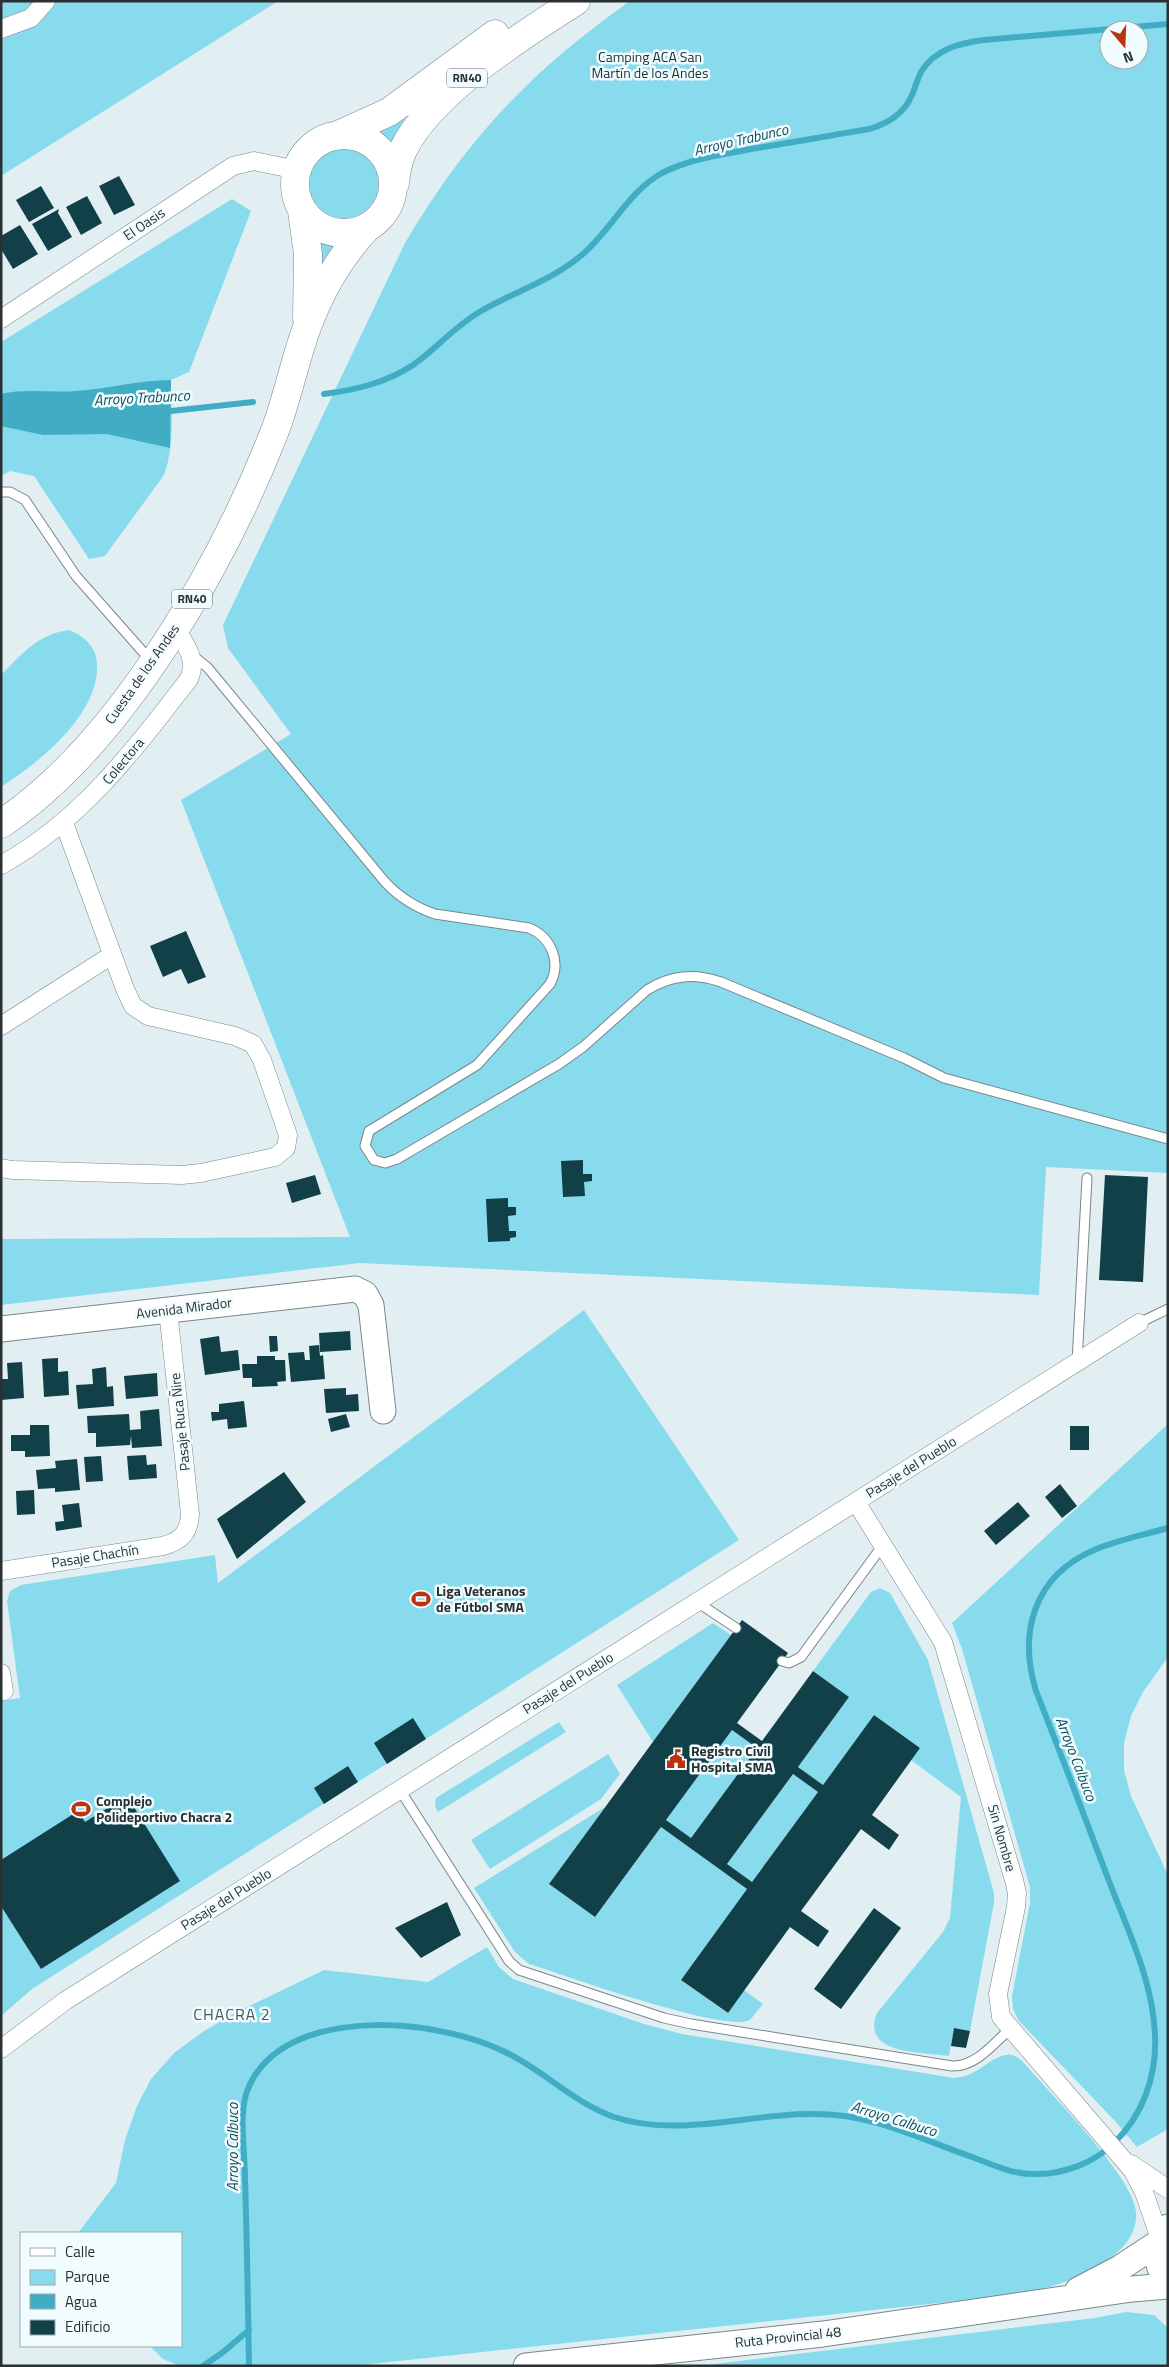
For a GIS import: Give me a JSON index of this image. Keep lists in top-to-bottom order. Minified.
{"streets":{"main road":["RN40","Cuesta de los Andes","Avenida Mirador","Ruta Provincial 48"],"street":["El Oasis","Colectora","Pasaje Ruca Ñire","Pasaje del Pueblo","Pasaje Chachín","Sin Nombre"]},"crossings":[["RN40","El Oasis"],["RN40","Cuesta de los Andes"],["El Oasis","Cuesta de los Andes"],["Avenida Mirador","Pasaje Ruca Ñire"],["Pasaje Ruca Ñire","Pasaje Chachín"],["Pasaje del Pueblo","Sin Nombre"],["Sin Nombre","Ruta Provincial 48"]],"districts":["CHACRA 2"],"water":["Arroyo Trabunco","Arroyo Calbuco"],"parks":["Camping ACA San Martín de los Andes"],"places":{"sports":["Liga Veteranos de Fútbol SMA","Complejo Polideportivo Chacra 2"],"public building":["Registro Civil Hospital SMA"]},"legend":["Calle","Parque","Agua","Edificio"],"north":"bottom"}
